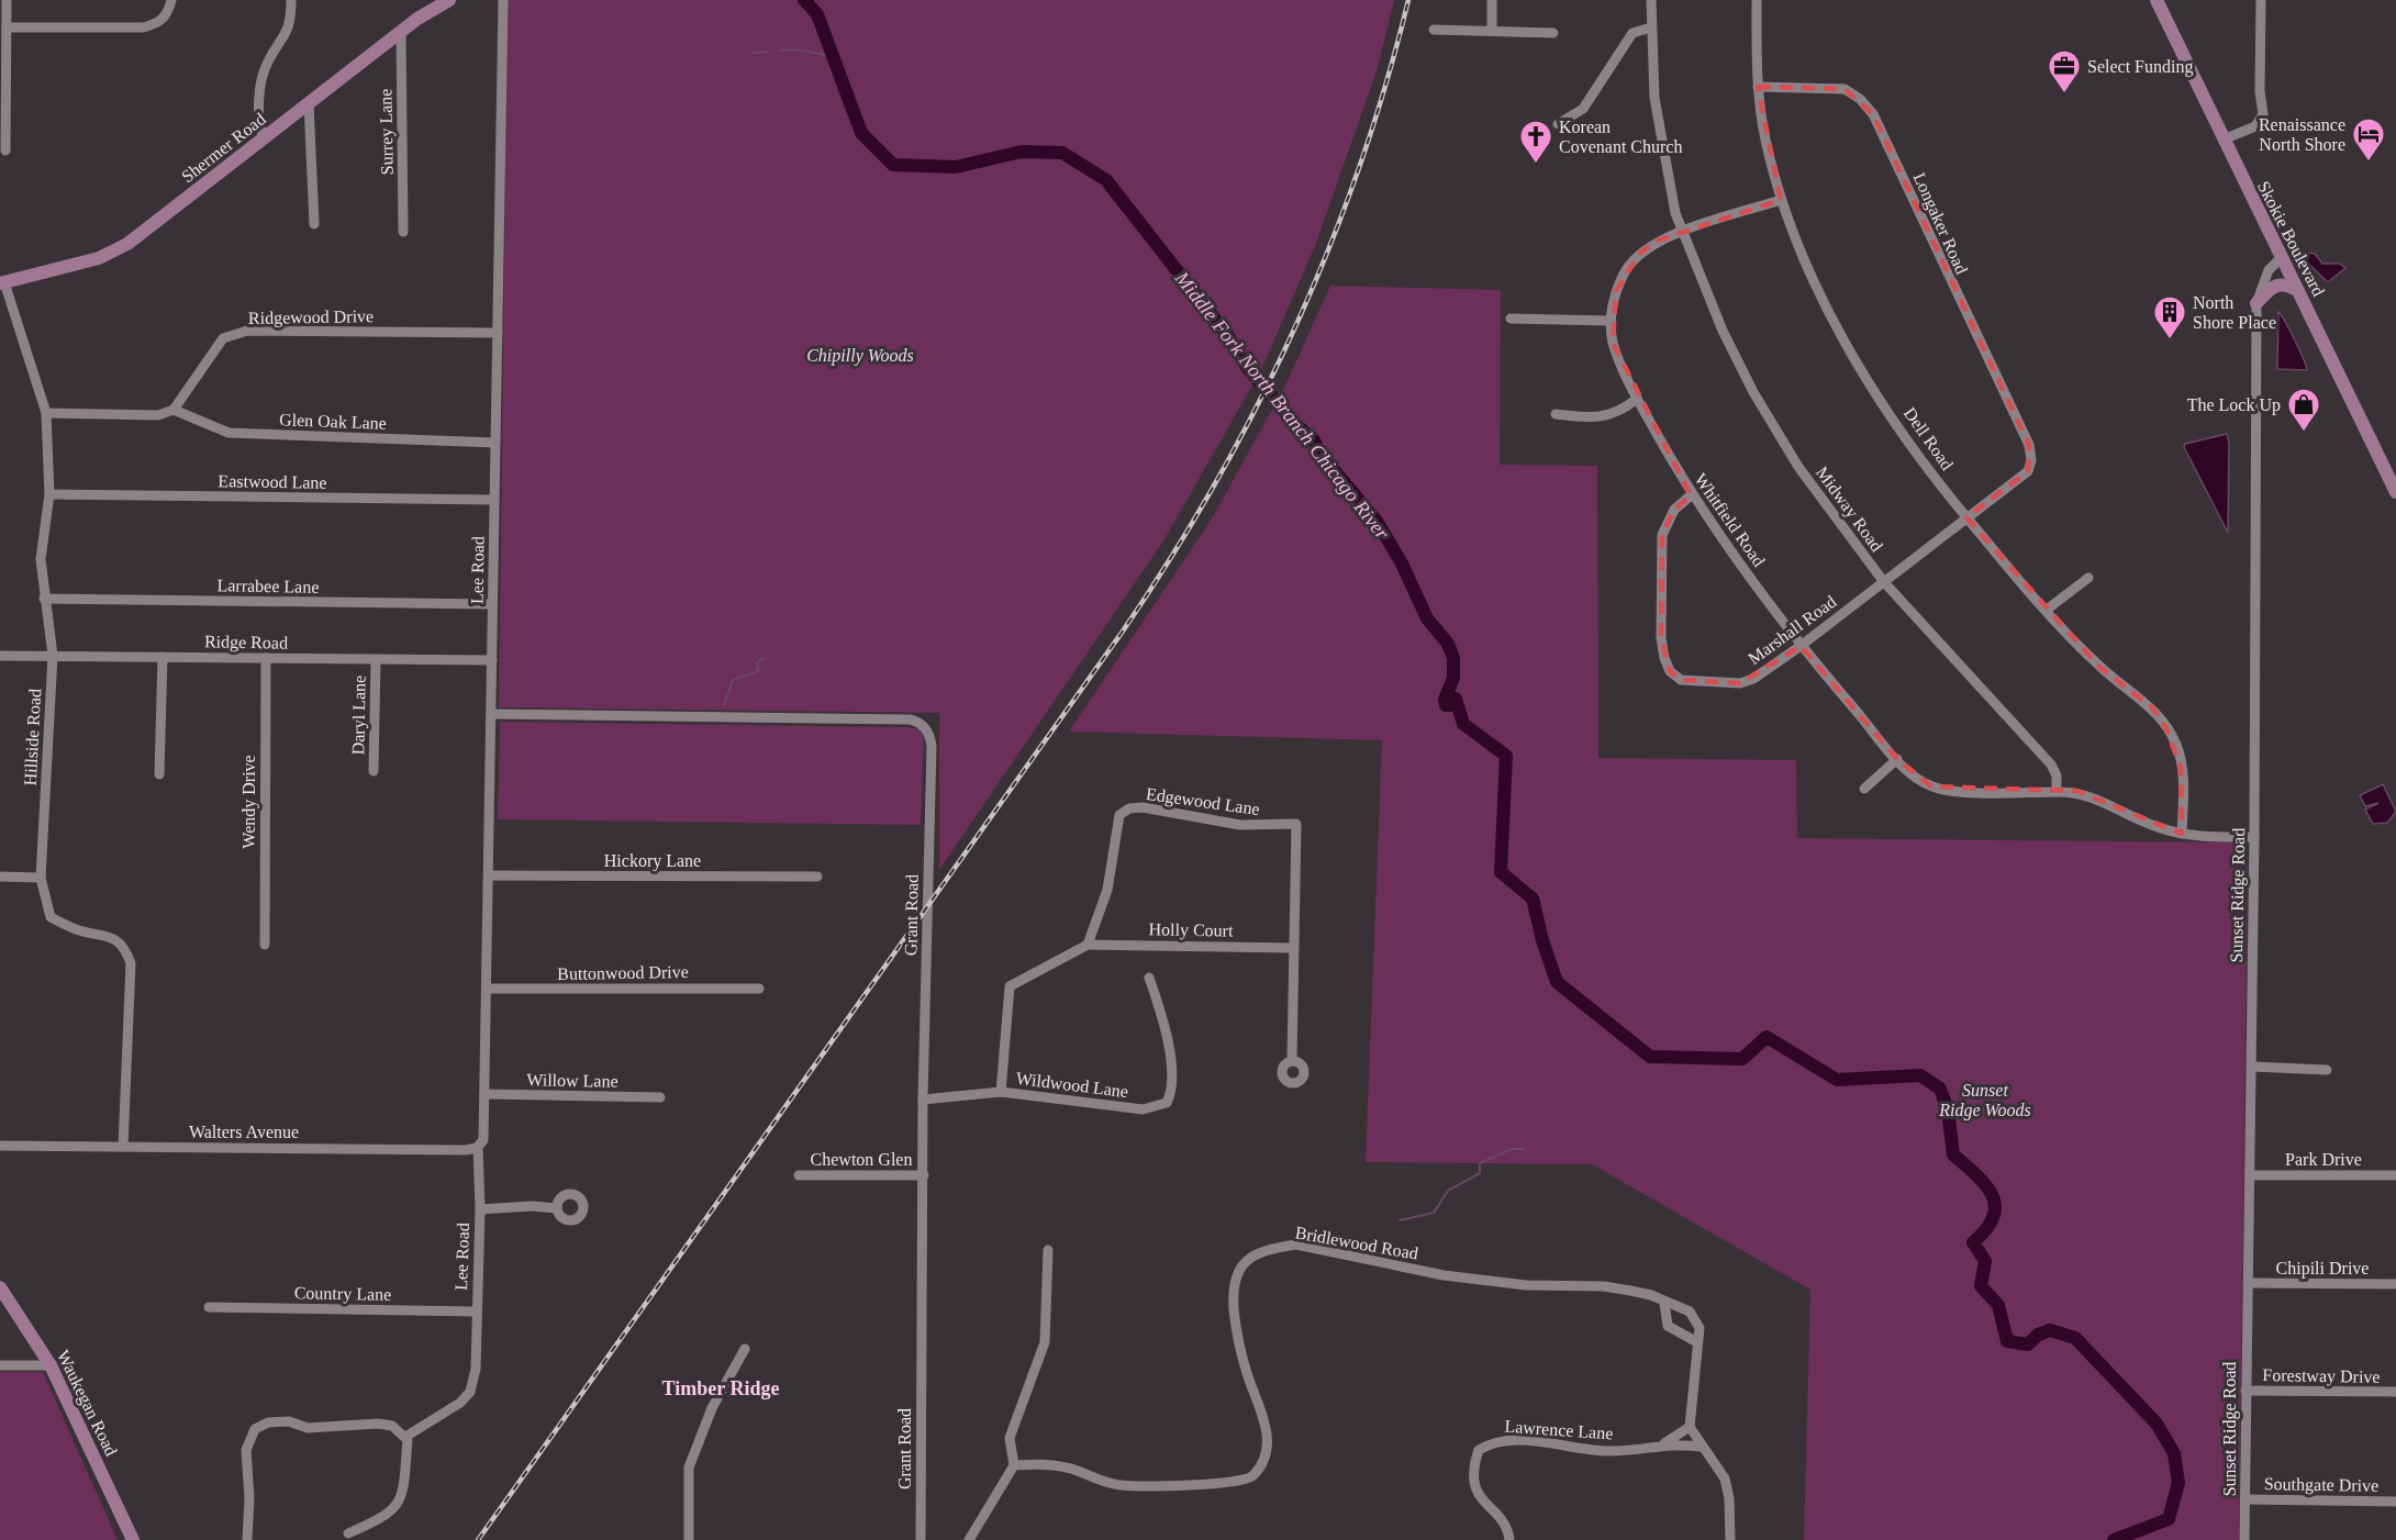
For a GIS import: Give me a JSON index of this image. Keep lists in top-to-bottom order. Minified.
{"streets":{"main road":["Shermer Road","Skokie Boulevard","Waukegan Road"],"street":["Surrey Lane","Longaker Road","Ridgewood Drive","Glen Oak Lane","Dell Road","Eastwood Lane","Midway Road","Whitfield Road","Lee Road","Larrabee Lane","Marshall Road","Ridge Road","Daryl Lane","Hillside Road","Edgewood Lane","Wendy Drive","Hickory Lane","Sunset Ridge Road","Grant Road","Holly Court","Buttonwood Drive","Willow Lane","Wildwood Lane","Walters Avenue","Chewton Glen","Park Drive","Bridlewood Road","Chipili Drive","Country Lane","Forestway Drive","Lawrence Lane","Southgate Drive"]},"crossings":[["Surrey Lane","Shermer Road"],["Shermer Road","Hillside Road"],["Longaker Road","Dell Road"],["Longaker Road","Marshall Road"],["Skokie Boulevard","Sunset Ridge Road"],["Ridgewood Drive","Glen Oak Lane"],["Ridgewood Drive","Lee Road"],["Glen Oak Lane","Lee Road"],["Dell Road","Whitfield Road"],["Dell Road","Marshall Road"],["Eastwood Lane","Lee Road"],["Eastwood Lane","Hillside Road"],["Midway Road","Whitfield Road"],["Midway Road","Marshall Road"],["Whitfield Road","Marshall Road"],["Lee Road","Larrabee Lane"],["Lee Road","Ridge Road"],["Lee Road","Hickory Lane"],["Lee Road","Grant Road"],["Lee Road","Buttonwood Drive"],["Lee Road","Willow Lane"],["Lee Road","Walters Avenue"],["Lee Road","Country Lane"],["Larrabee Lane","Hillside Road"],["Ridge Road","Daryl Lane"],["Ridge Road","Hillside Road"],["Ridge Road","Wendy Drive"],["Hillside Road","Walters Avenue"],["Edgewood Lane","Holly Court"],["Sunset Ridge Road","Park Drive"],["Sunset Ridge Road","Chipili Drive"],["Sunset Ridge Road","Forestway Drive"],["Sunset Ridge Road","Southgate Drive"],["Grant Road","Wildwood Lane"],["Grant Road","Chewton Glen"],["Bridlewood Road","Lawrence Lane"]],"districts":["Timber Ridge"],"water":["Middle Fork North Branch Chicago River"],"parks":["Chipilly Woods","Sunset Ridge Woods"],"places":{"office":["Select Funding"],"hotel":["Renaissance North Shore"],"church":["Korean Covenant Church"],"building":["North Shore Place"],"shop":["The Lock Up"]}}
